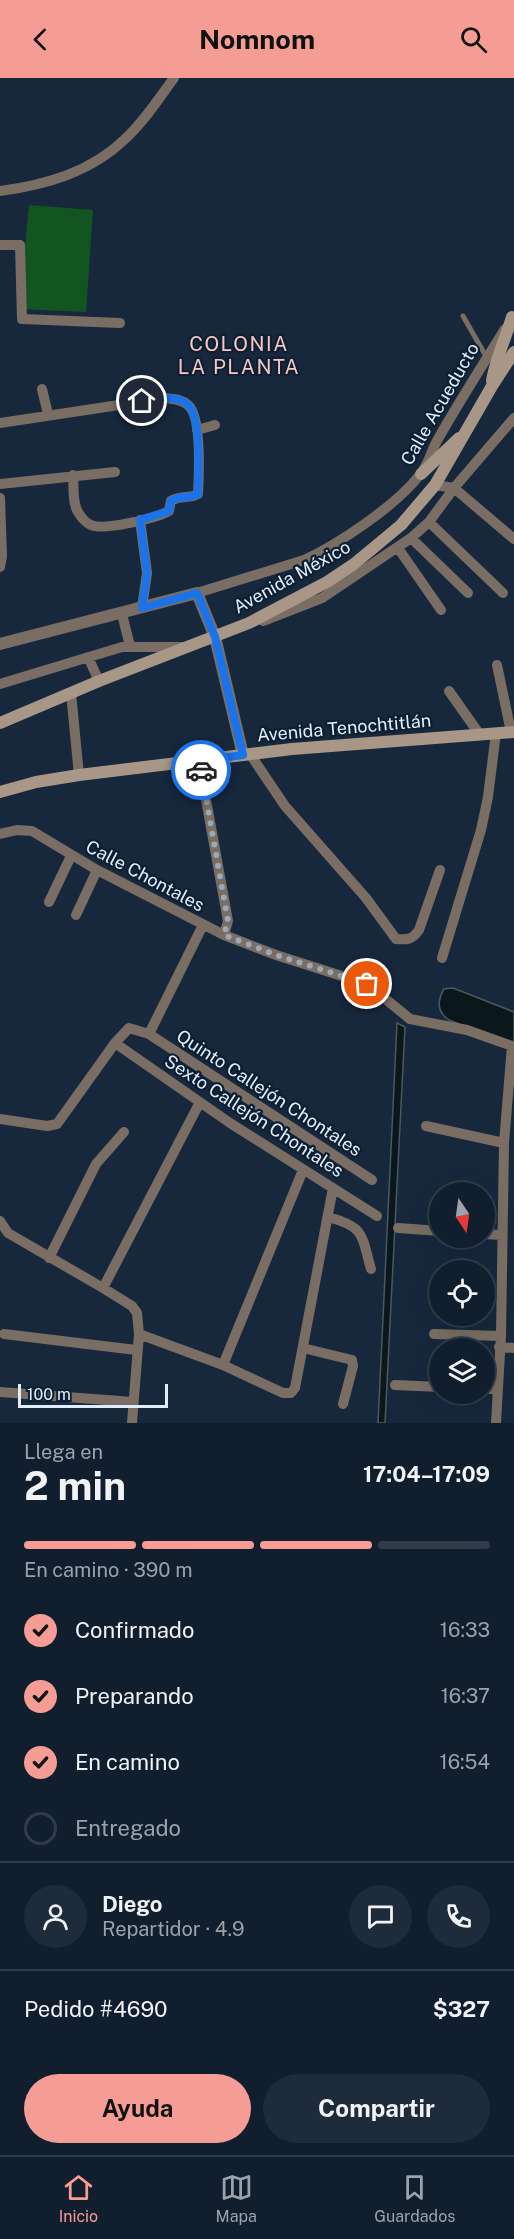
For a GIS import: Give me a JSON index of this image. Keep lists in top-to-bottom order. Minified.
{"streets":{"main road":["Avenida México","Avenida Tenochtitlán"],"street":["Calle Acueducto","Calle Chontales","Quinto Callejón Chontales","Sexto Callejón Chontales"]},"crossings":[["Calle Chontales","Quinto Callejón Chontales"],["Quinto Callejón Chontales","Sexto Callejón Chontales"]],"districts":["COLONIA LA PLANTA"],"scale_bar":"100 m","north":"bottom","page":{"header":"Nomnom","scale":"100 m","heading":["2 min","Llega en","17:04–17:09"],"panel":["Diego","Repartidor · 4.9","Pedido #4690","$327"],"bar":"En camino · 390 m","list":[["Confirmado","16:33"],["Preparando","16:37"],["En camino","16:54"],"Entregado"],"buttons":["Ayuda","Compartir"],"tabs":["Inicio","Mapa","Guardados"]}}
